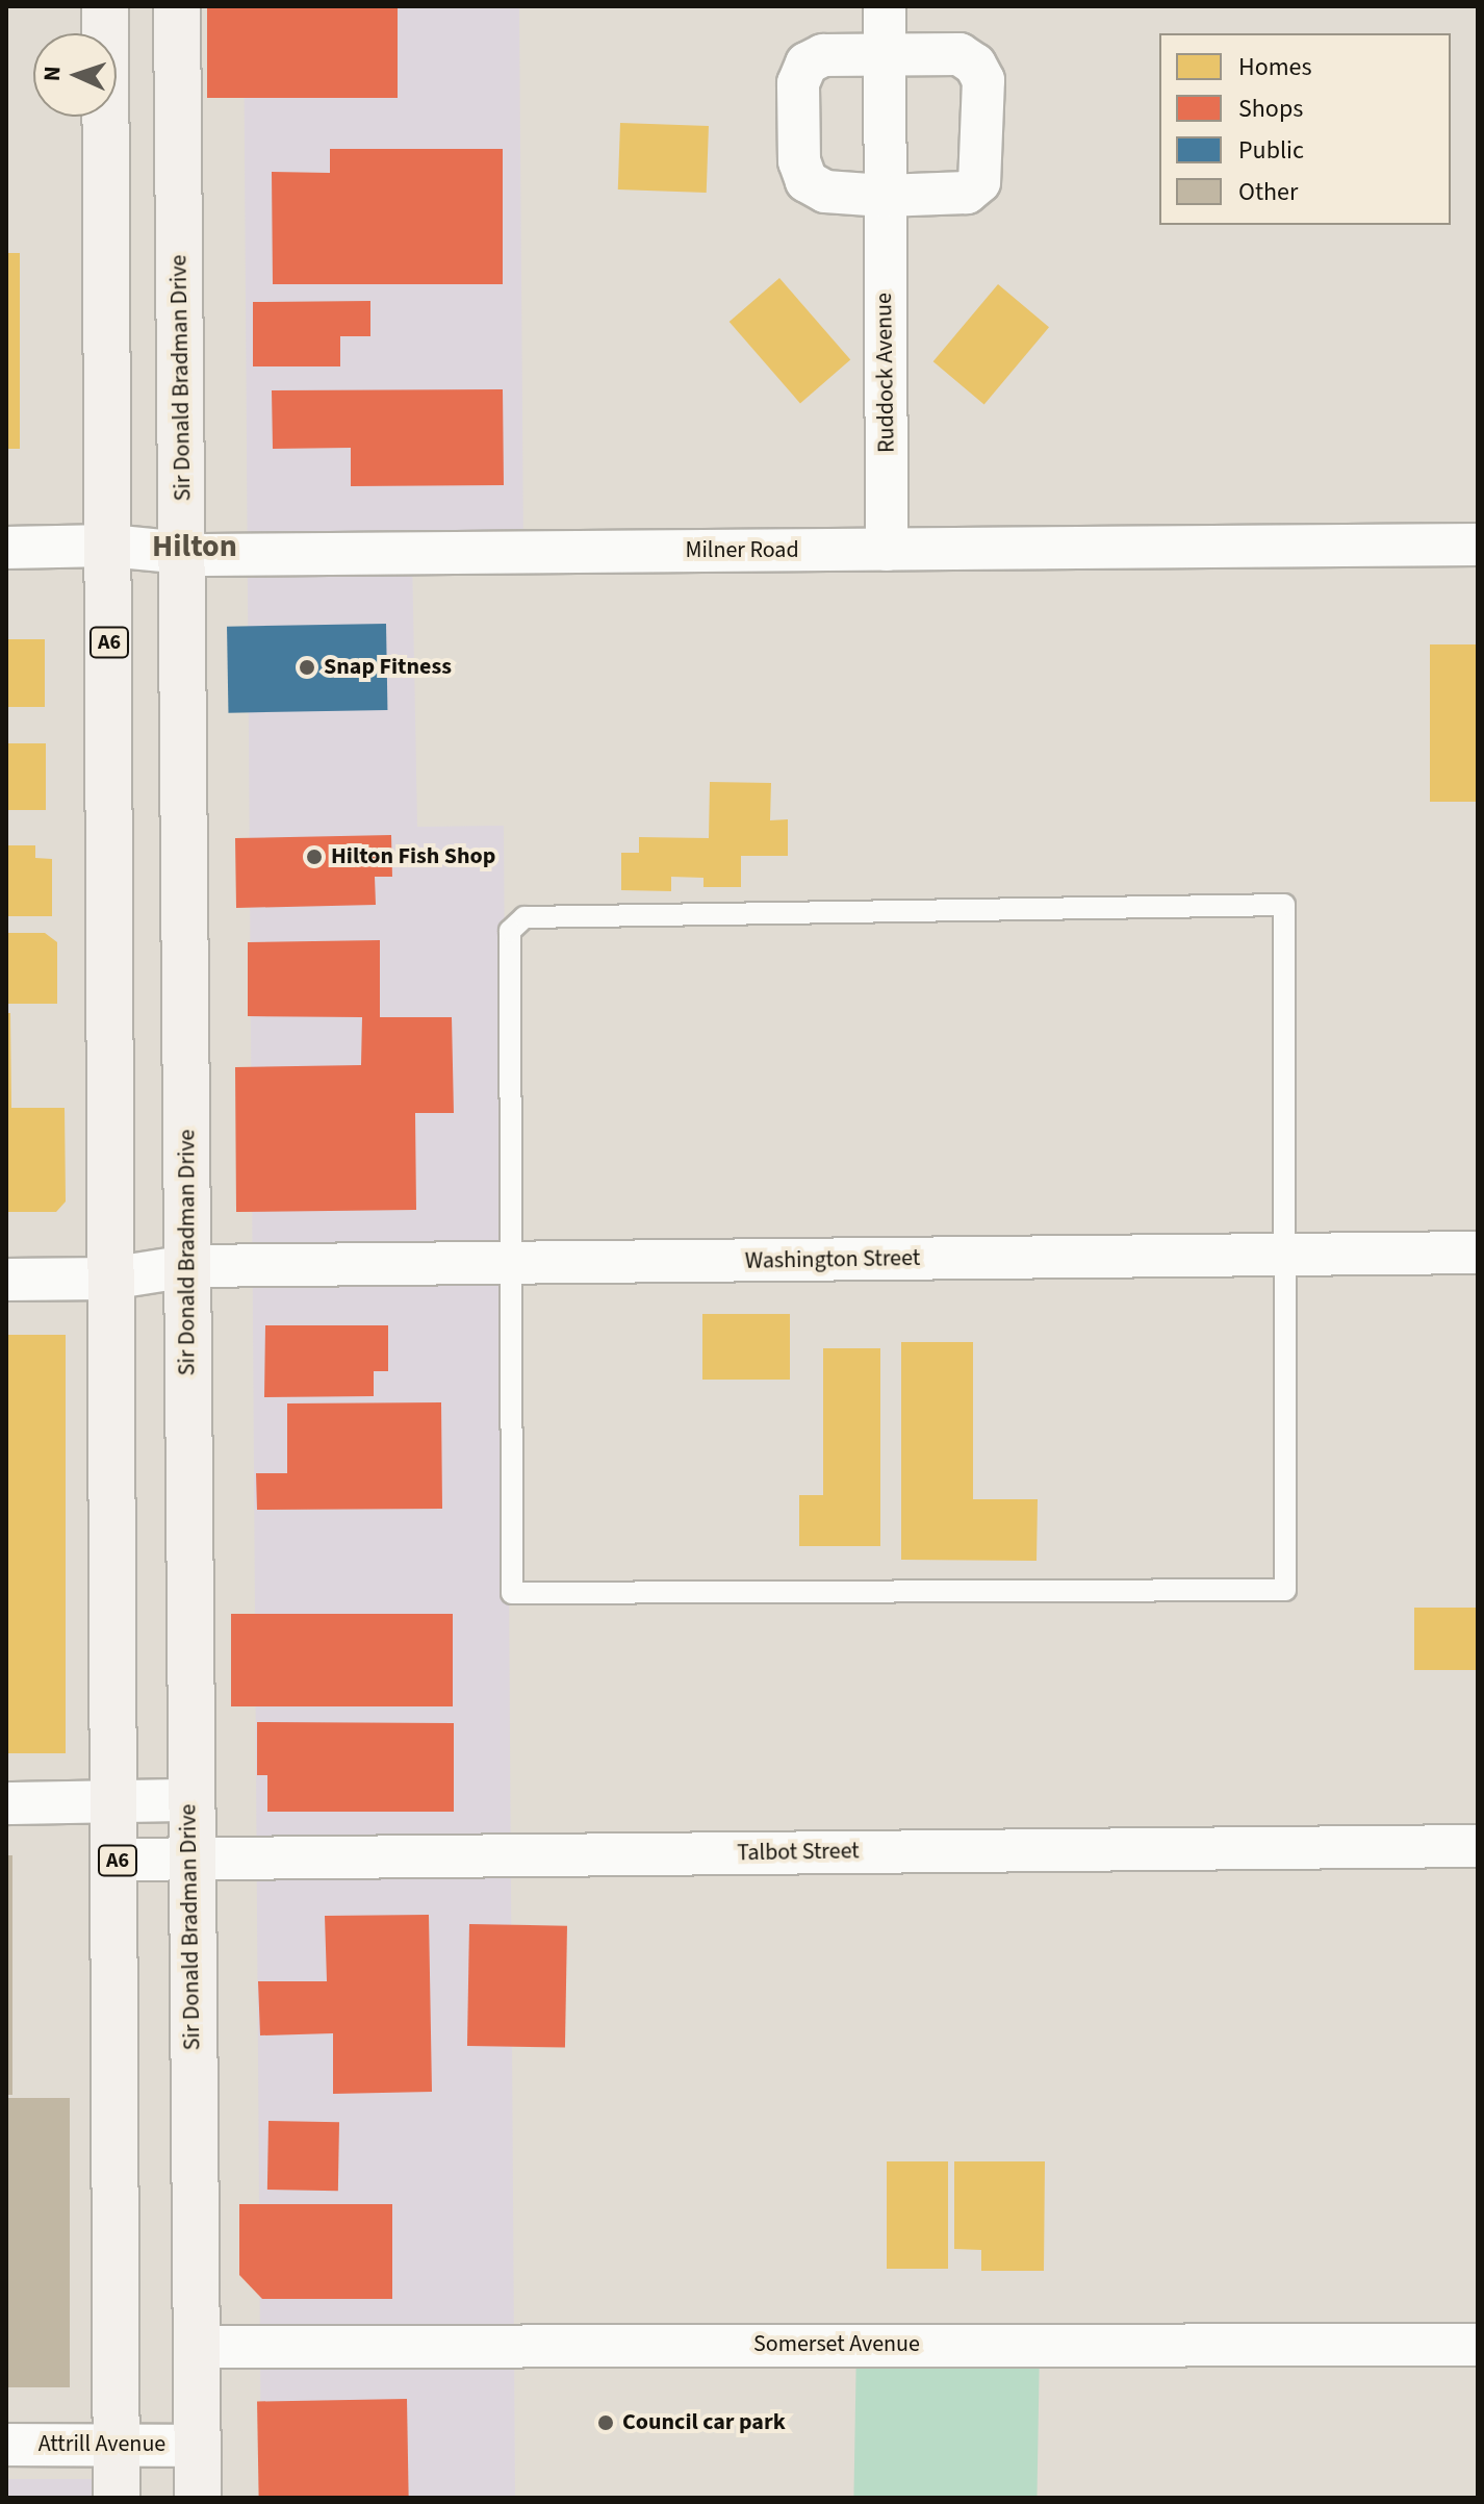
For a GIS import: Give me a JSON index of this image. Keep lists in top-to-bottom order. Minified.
{"streets":{"main road":["Sir Donald Bradman Drive","A6"],"street":["Ruddock Avenue","Milner Road","Washington Street","Talbot Street","Somerset Avenue","Attrill Avenue"]},"crossings":[["Ruddock Avenue","Milner Road"],["Sir Donald Bradman Drive","Milner Road"],["Sir Donald Bradman Drive","Washington Street"],["Sir Donald Bradman Drive","Talbot Street"],["Sir Donald Bradman Drive","Somerset Avenue"],["Sir Donald Bradman Drive","Attrill Avenue"],["Milner Road","A6"],["A6","Washington Street"],["A6","Talbot Street"],["A6","Attrill Avenue"]],"districts":["Hilton"],"places":["Snap Fitness","Hilton Fish Shop","Council car park"],"legend":["Homes","Shops","Public","Other"],"north":"left"}
